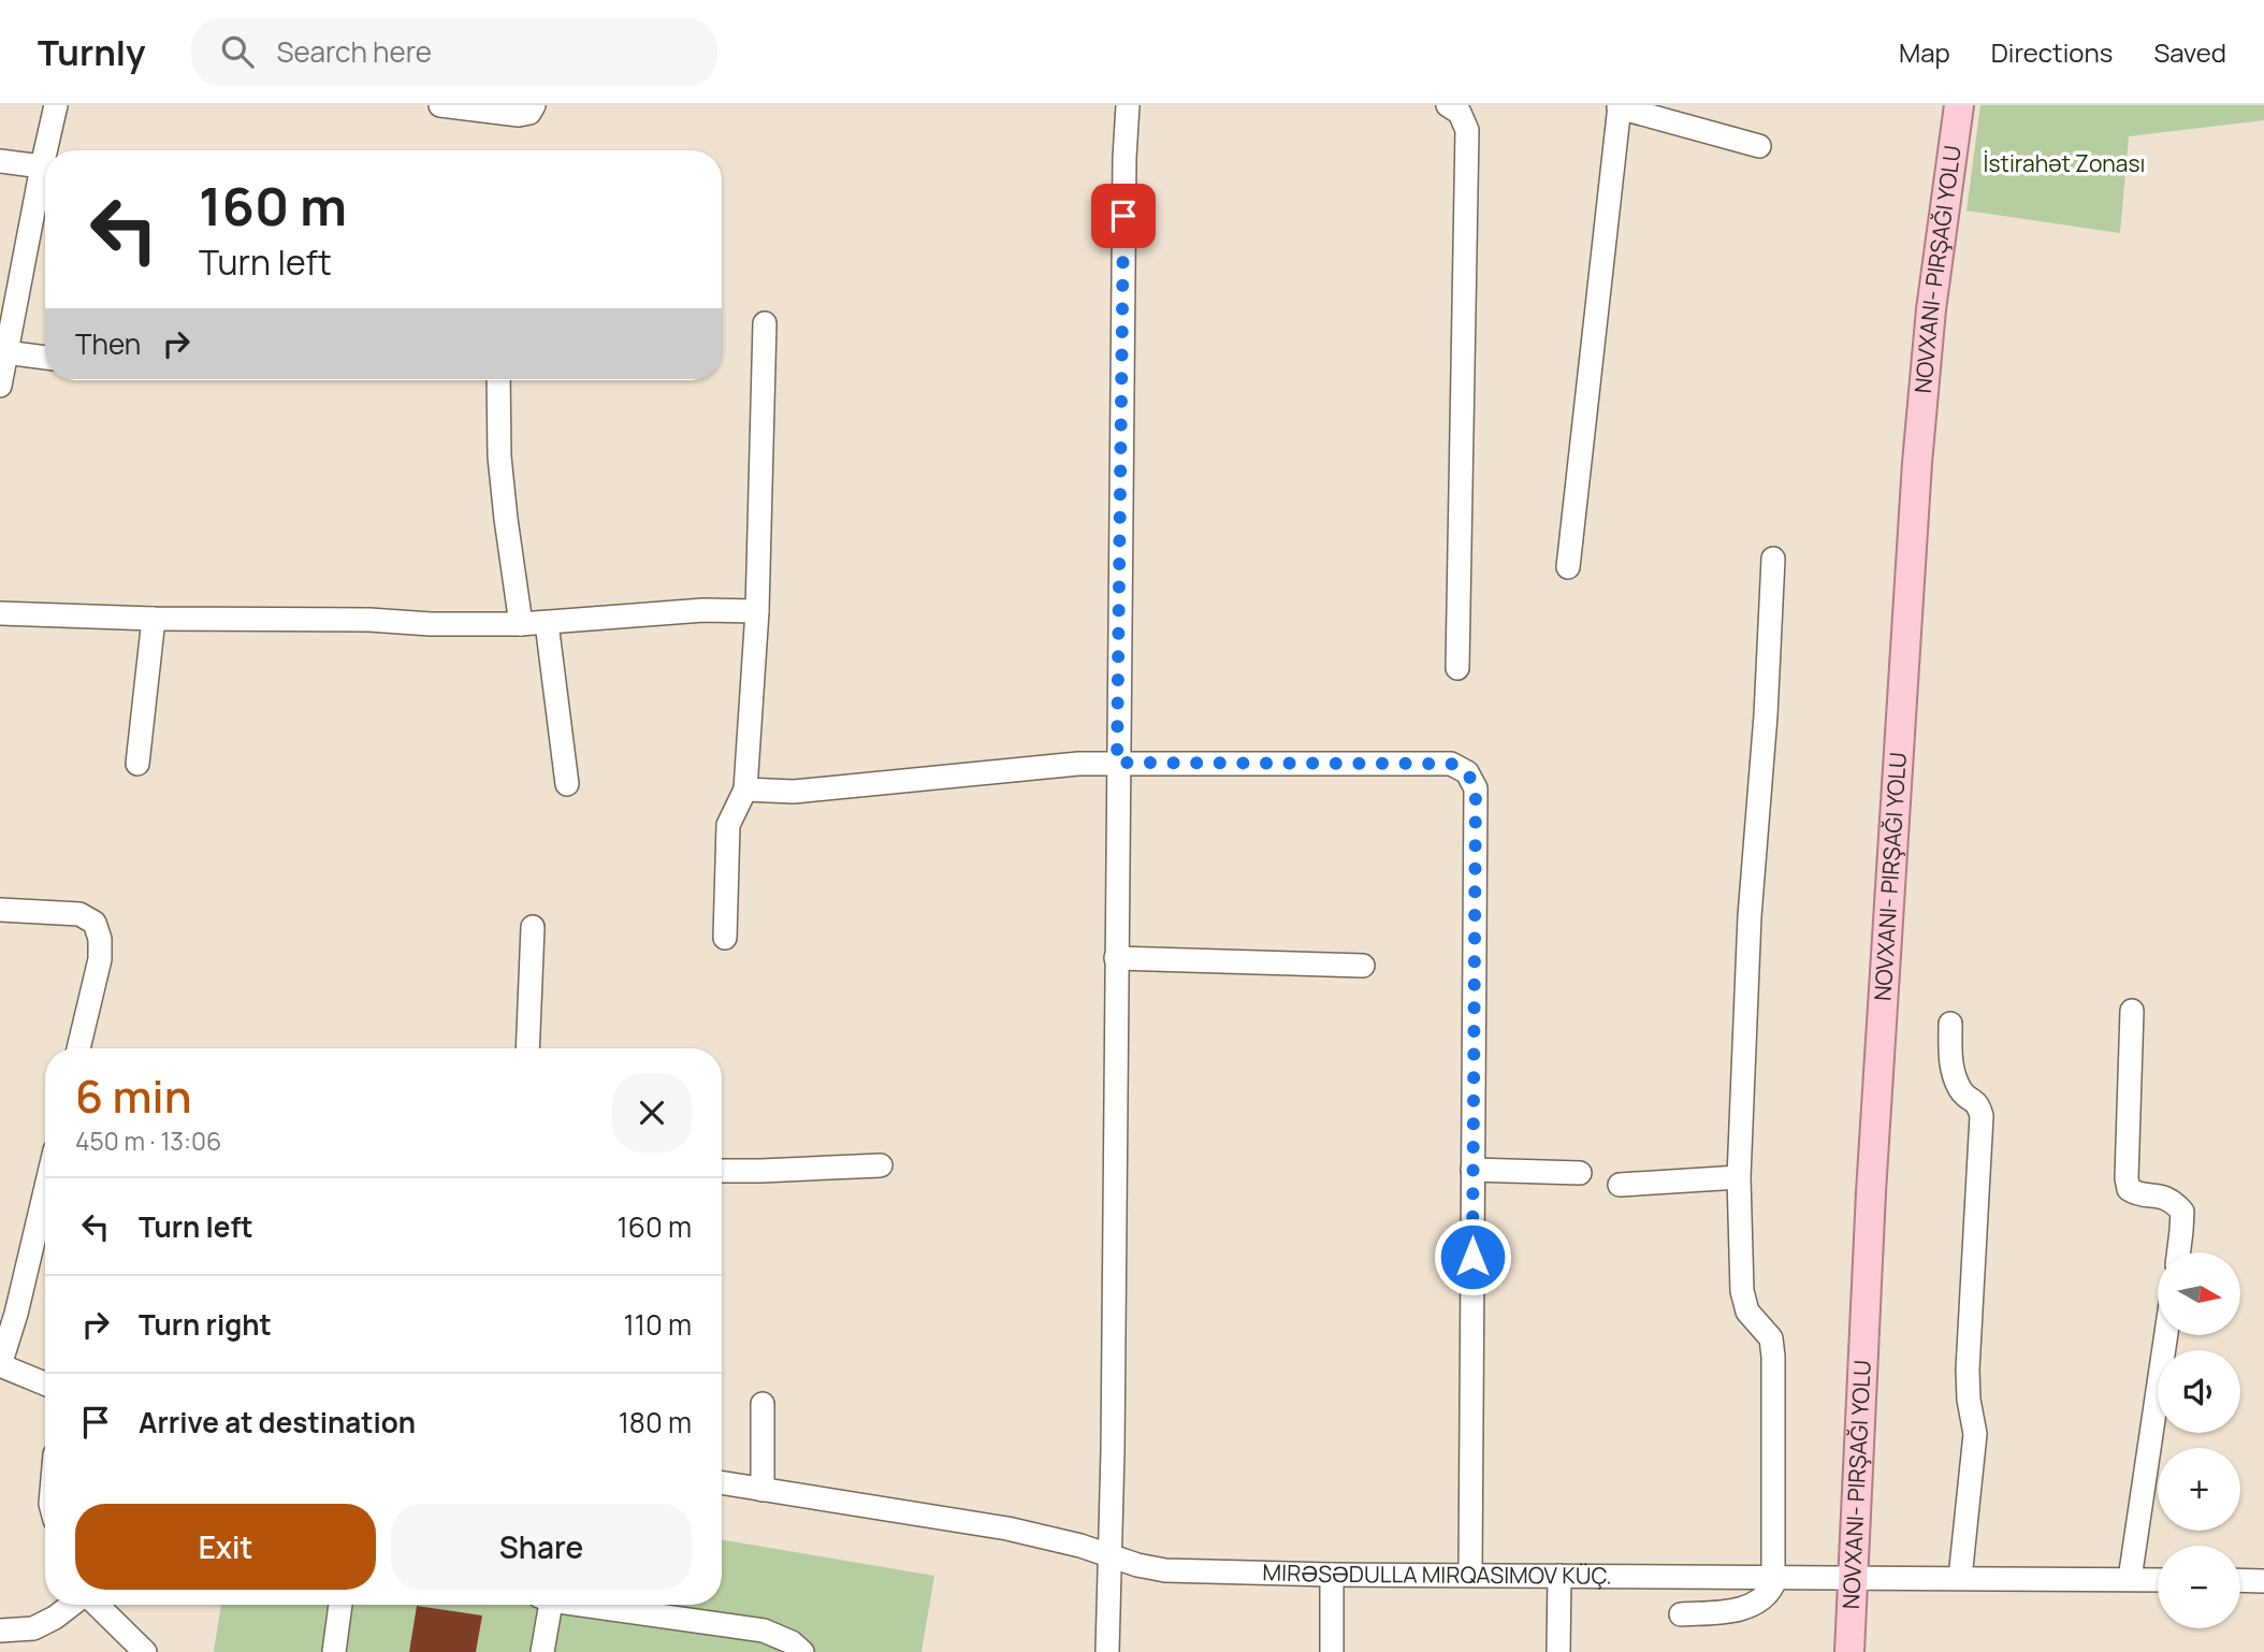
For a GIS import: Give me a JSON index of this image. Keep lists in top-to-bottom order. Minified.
{"parks":["İstirahət Zonası"],"north":"right","page":{"header":"Turnly","search":"Search here","nav":["Map","Directions","Saved"],"turn":["160 m","Turn left"],"then":"Then","heading":["6 min","450 m · 13:06"],"list":[{"name":"Turn left","value":"160 m"},{"name":"Turn right","value":"110 m"},{"name":"Arrive at destination","value":"180 m"}],"map_buttons":["+","−"],"buttons":["Exit","Share"]}}
